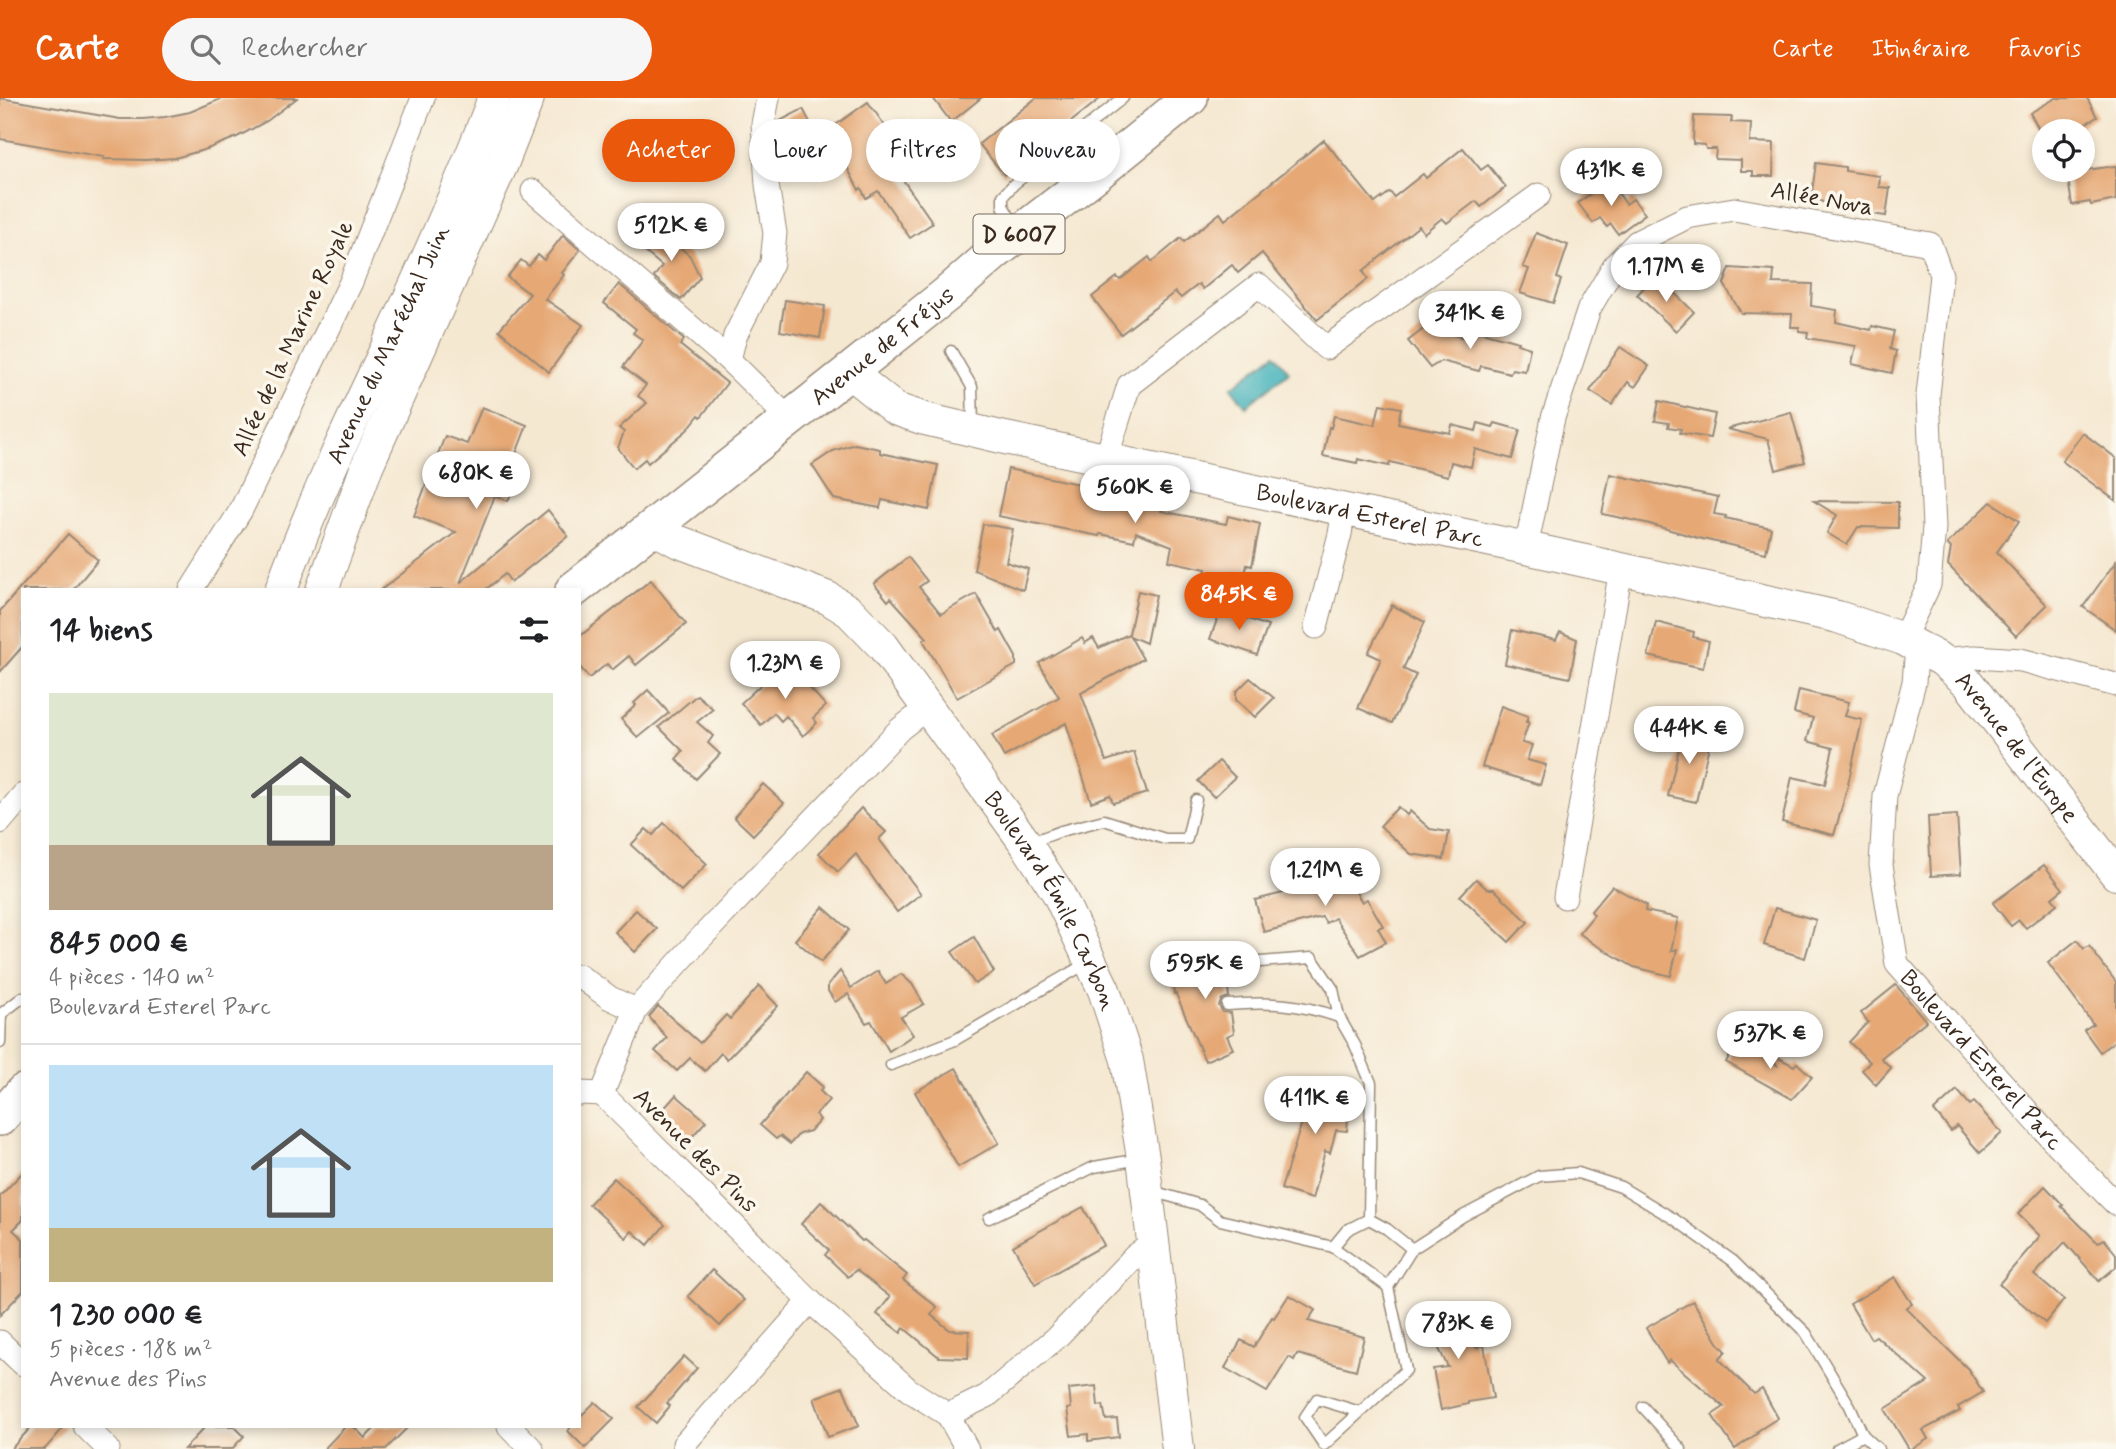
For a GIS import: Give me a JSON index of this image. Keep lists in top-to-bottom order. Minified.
{"streets":{"main road":["D 6007","Avenue de Fréjus"],"street":["Allée Nova","Allée de la Marine Royale","Avenue du Maréchal Juin","Boulevard Esterel Parc","Avenue de l'Europe","Boulevard Émile Carbon","Avenue des Pins"]},"crossings":[["Allée Nova","Boulevard Esterel Parc"],["Allée Nova","Avenue de l'Europe"],["Avenue de Fréjus","Boulevard Esterel Parc"],["Avenue de Fréjus","Boulevard Émile Carbon"],["Boulevard Esterel Parc","Avenue de l'Europe"],["Boulevard Émile Carbon","Avenue des Pins"]],"page":{"header":"Carte","search":"Rechercher","nav":["Carte","Itinéraire","Favoris"],"chip":["Acheter","Louer","Filtres","Nouveau"],"price":["431K €","512K €","1.17M €","341K €","680K €","560K €","845K €","1.23M €","444K €","1.21M €","595K €","537K €","411K €","783K €"],"heading":"14 biens","list":[{"name":"845 000 €","note":"4 pièces · 140 m² · Boulevard Esterel Parc"},{"name":"1 230 000 €","note":"5 pièces · 188 m² · Avenue des Pins"}]}}
